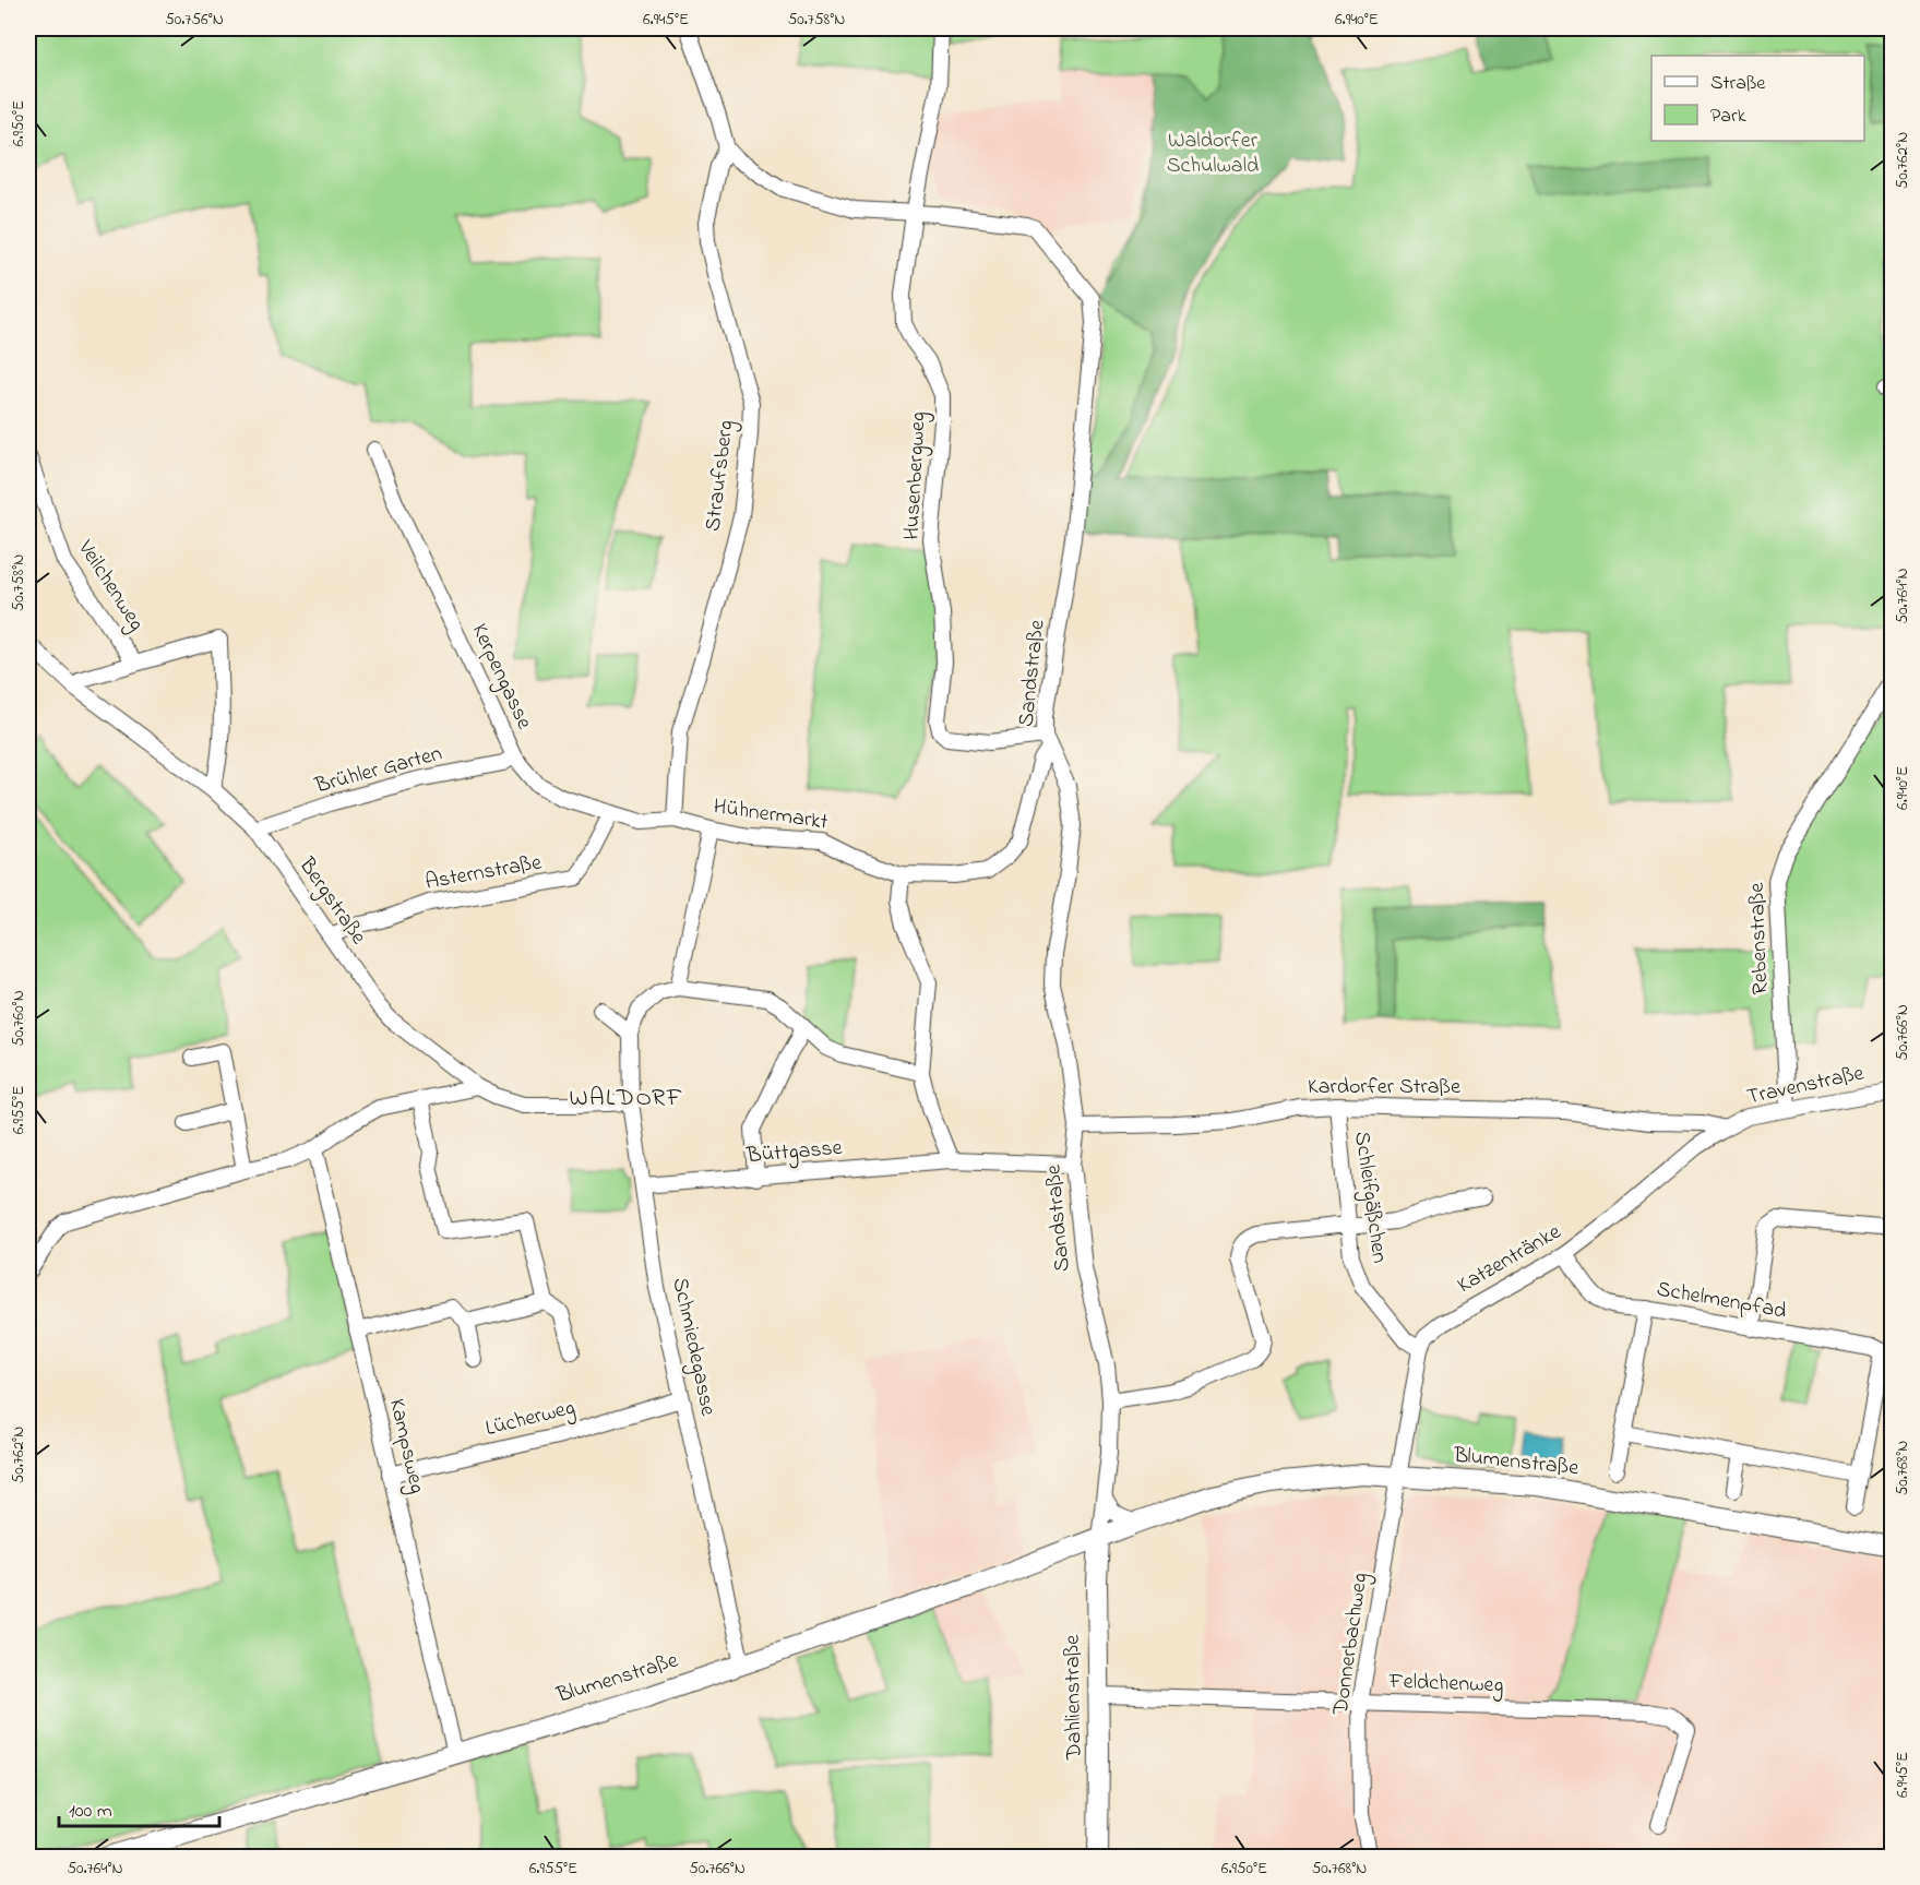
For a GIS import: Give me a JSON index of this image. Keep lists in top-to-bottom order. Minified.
{"streets":{"main road":["Blumenstraße","Dahlienstraße"],"street":["Straufsberg","Husenbergweg","Veilchenweg","Sandstraße","Kerpengasse","Brühler Garten","Hühnermarkt","Asternstraße","Bergstraße","Rebenstraße","Travenstraße","Kardorfer Straße","Büttgasse","Schleifgäßchen","Katzentränke","Schelmenpfad","Schmiedegasse","Lücherweg","Kampsweg","Donnerbachweg","Feldchenweg"]},"crossings":[["Straufsberg","Sandstraße"],["Straufsberg","Kerpengasse"],["Straufsberg","Hühnermarkt"],["Husenbergweg","Sandstraße"],["Husenbergweg","Hühnermarkt"],["Sandstraße","Hühnermarkt"],["Sandstraße","Kardorfer Straße"],["Sandstraße","Büttgasse"],["Sandstraße","Blumenstraße"],["Sandstraße","Dahlienstraße"],["Kerpengasse","Brühler Garten"],["Kerpengasse","Hühnermarkt"],["Kerpengasse","Asternstraße"],["Brühler Garten","Bergstraße"],["Asternstraße","Bergstraße"],["Bergstraße","Schmiedegasse"],["Rebenstraße","Travenstraße"],["Travenstraße","Kardorfer Straße"],["Travenstraße","Katzentränke"],["Kardorfer Straße","Schleifgäßchen"],["Büttgasse","Schmiedegasse"],["Schleifgäßchen","Katzentränke"],["Katzentränke","Schelmenpfad"],["Schmiedegasse","Lücherweg"],["Schmiedegasse","Blumenstraße"],["Lücherweg","Kampsweg"],["Kampsweg","Blumenstraße"],["Blumenstraße","Donnerbachweg"],["Blumenstraße","Dahlienstraße"],["Donnerbachweg","Feldchenweg"],["Feldchenweg","Dahlienstraße"]],"districts":["WALDORF"],"parks":["Waldorfer Schulwald"],"legend":["Straße","Park"],"scale_bar":"100 m","coordinates":["50.756°N","6.945°E","50.758°N","6.940°E","6.950°E","50.762°N","50.764°N","50.760°N","50.766°N","6.955°E","50.768°N"]}
